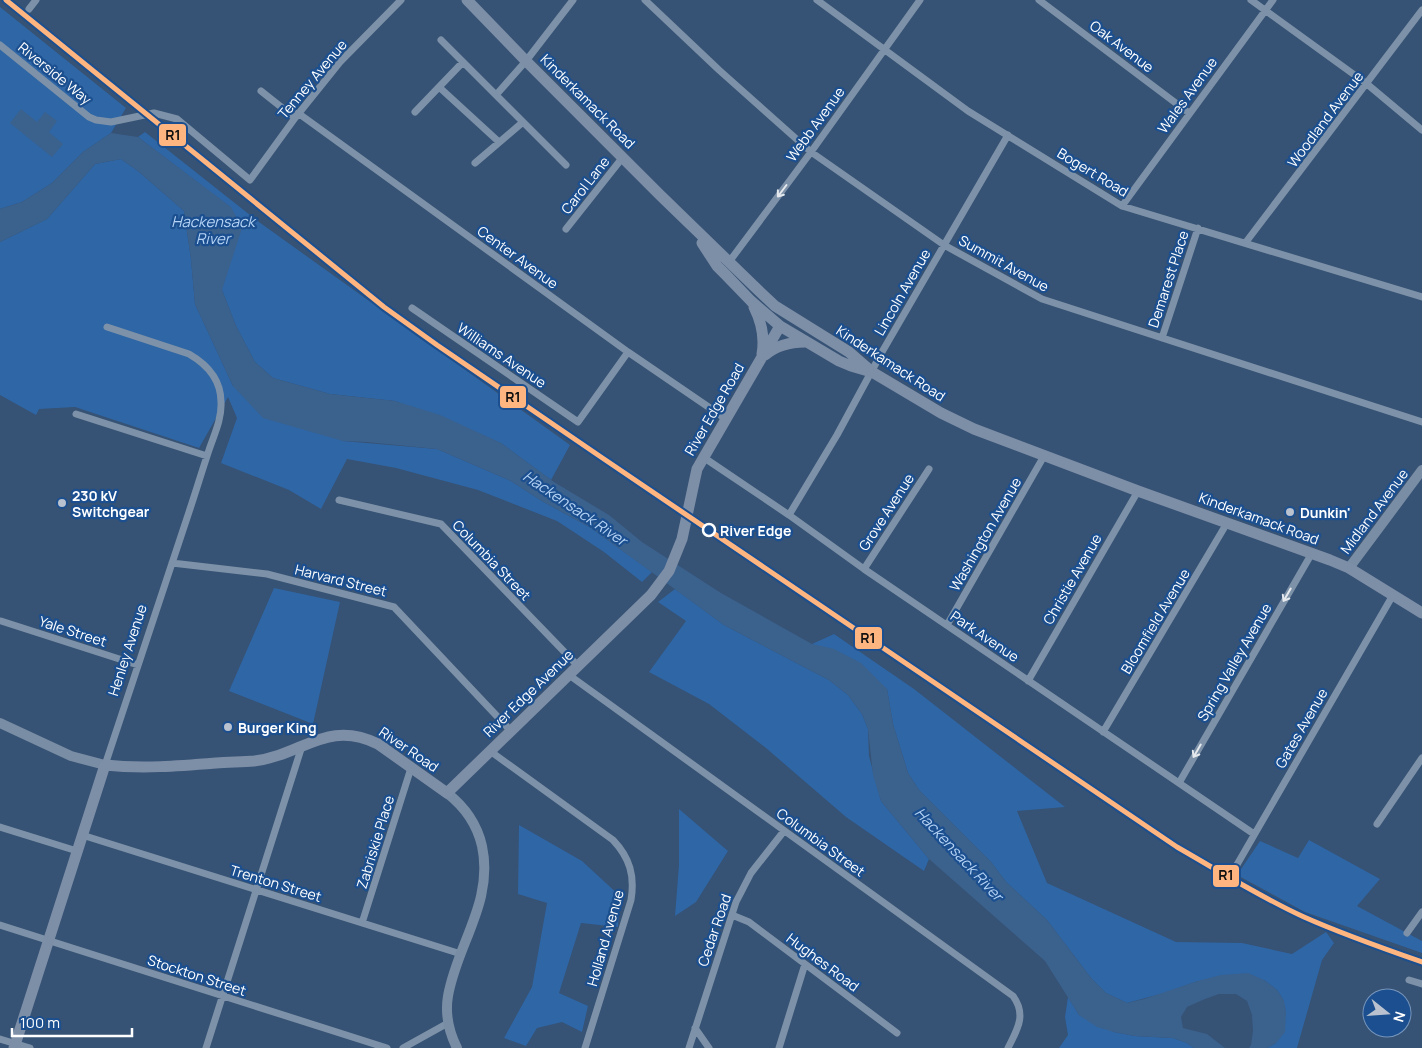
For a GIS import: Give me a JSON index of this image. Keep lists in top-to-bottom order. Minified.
{"streets":{"main road":["Kinderkamack Road","River Edge Road","Midland Avenue","Henley Avenue","River Edge Avenue","River Road"],"street":["Oak Avenue","Riverside Way","Tenney Avenue","Wales Avenue","Woodland Avenue","Webb Avenue","Bogert Road","Carol Lane","Center Avenue","Summit Avenue","Demarest Place","Lincoln Avenue","Williams Avenue","Grove Avenue","Washington Avenue","Columbia Street","Christie Avenue","Harvard Street","Bloomfield Avenue","Yale Street","Park Avenue","Spring Valley Avenue","Gates Avenue","Zabriskie Place","Trenton Street","Cedar Road","Holland Avenue","Hughes Road","Stockton Street"]},"crossings":[["Oak Avenue","Wales Avenue"],["Riverside Way","Tenney Avenue"],["Tenney Avenue","Center Avenue"],["Wales Avenue","Bogert Road"],["Kinderkamack Road","Webb Avenue"],["Kinderkamack Road","Carol Lane"],["Kinderkamack Road","Lincoln Avenue"],["Kinderkamack Road","Midland Avenue"],["Kinderkamack Road","Washington Avenue"],["Kinderkamack Road","Christie Avenue"],["Kinderkamack Road","Bloomfield Avenue"],["Kinderkamack Road","Spring Valley Avenue"],["Kinderkamack Road","Gates Avenue"],["Woodland Avenue","Bogert Road"],["Webb Avenue","Bogert Road"],["Webb Avenue","Summit Avenue"],["Bogert Road","Demarest Place"],["Bogert Road","Lincoln Avenue"],["Center Avenue","Williams Avenue"],["Center Avenue","River Edge Road"],["Summit Avenue","Demarest Place"],["Summit Avenue","Lincoln Avenue"],["Lincoln Avenue","Park Avenue"],["River Edge Road","Park Avenue"],["River Edge Road","River Edge Avenue"],["Grove Avenue","Park Avenue"],["Washington Avenue","Park Avenue"],["Columbia Street","River Edge Avenue"],["Columbia Street","Cedar Road"],["Christie Avenue","Park Avenue"],["Harvard Street","Henley Avenue"],["Harvard Street","River Edge Avenue"],["Bloomfield Avenue","Park Avenue"],["Yale Street","Henley Avenue"],["Park Avenue","Spring Valley Avenue"],["Park Avenue","Gates Avenue"],["Henley Avenue","River Road"],["Henley Avenue","Trenton Street"],["Henley Avenue","Stockton Street"],["River Edge Avenue","River Road"],["River Edge Avenue","Holland Avenue"],["River Road","Zabriskie Place"],["River Road","Trenton Street"],["Zabriskie Place","Trenton Street"],["Cedar Road","Hughes Road"]],"one_way":["Webb Avenue","Spring Valley Avenue"],"water":["Hackensack River"],"places":["230 kV Switchgear","Dunkin'","River Edge","Burger King"],"lines":["transit line R1"],"scale_bar":"100 m","north":"right"}
